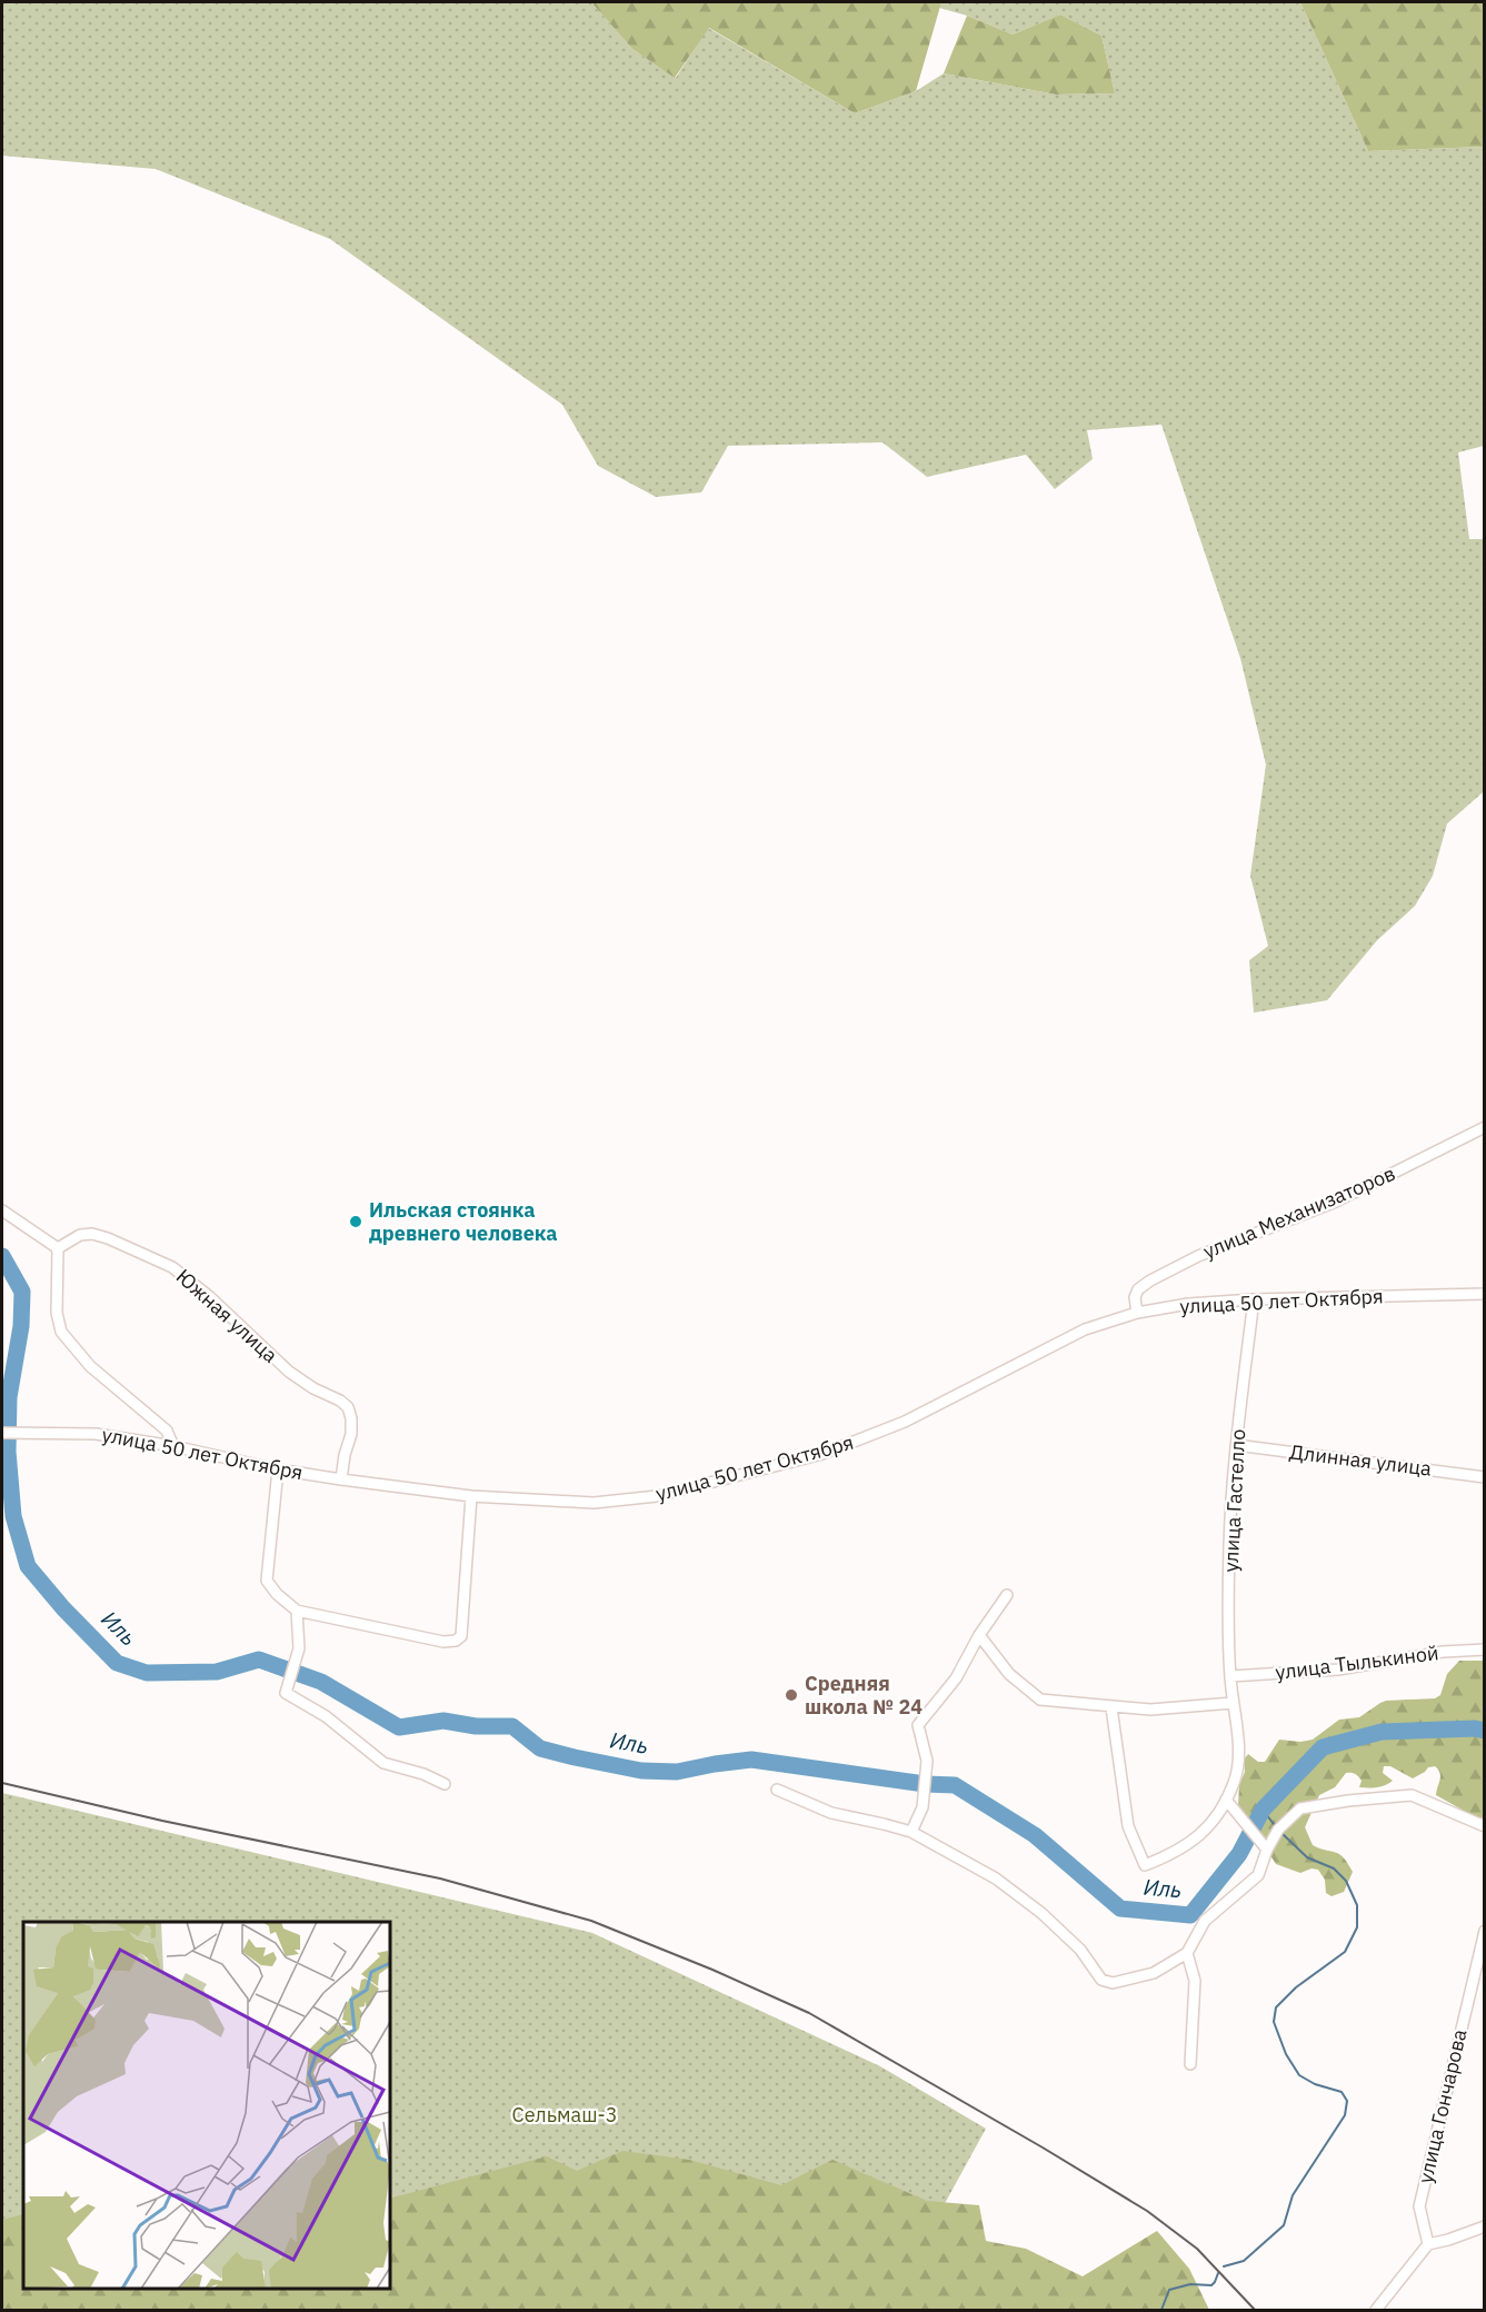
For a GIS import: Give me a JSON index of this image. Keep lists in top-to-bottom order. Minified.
{"streets":{"street":["улица Механизаторов","улица 50 лет Октября","Южная улица","Длинная улица","улица Гастелло","улица Тылькиной","улица Гончарова"]},"crossings":[["улица Механизаторов","улица 50 лет Октября"],["улица 50 лет Октября","Южная улица"],["улица 50 лет Октября","улица Гастелло"],["Длинная улица","улица Гастелло"],["улица Гастелло","улица Тылькиной"]],"water":["Иль"],"parks":["Сельмаш-3"],"places":["Ильская стоянка древнего человека","Средняя школа № 24"]}
